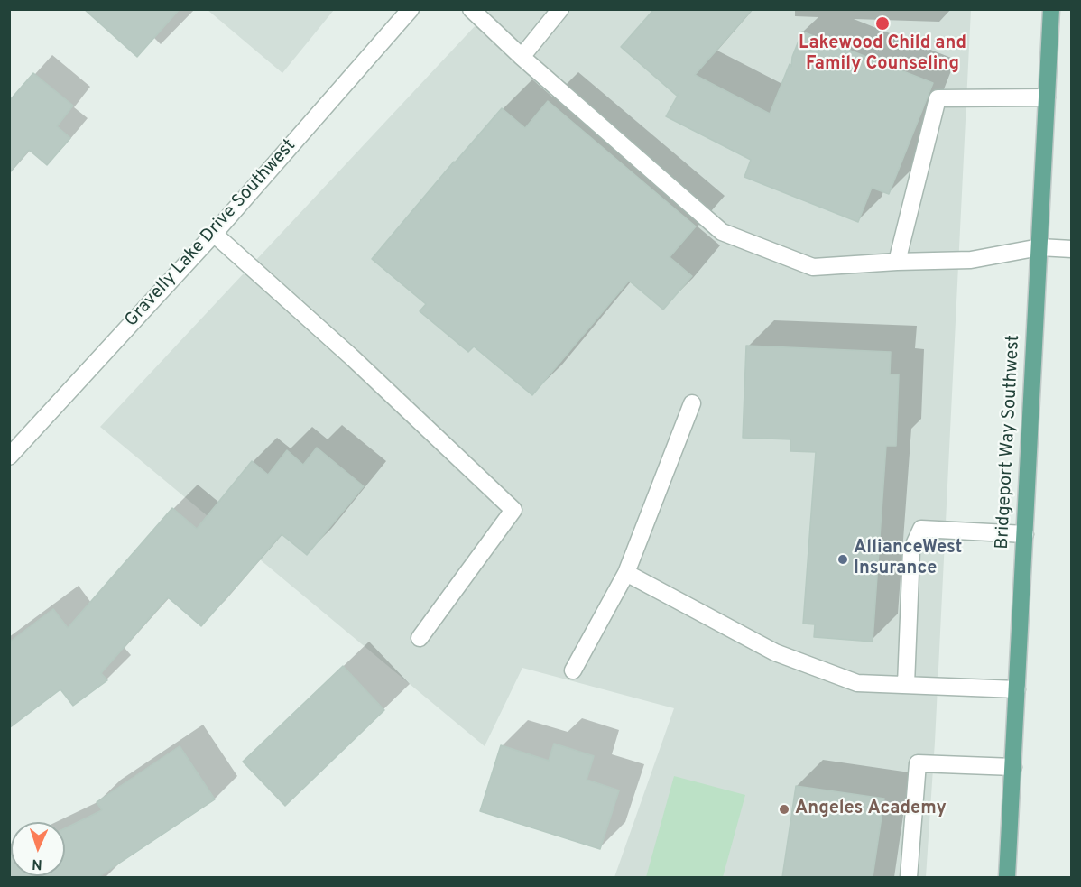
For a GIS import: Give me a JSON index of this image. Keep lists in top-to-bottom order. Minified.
{"streets":{"main road":["Bridgeport Way Southwest"],"street":["Gravelly Lake Drive Southwest"]},"places":["Lakewood Child and Family Counseling","AllianceWest Insurance","Angeles Academy"],"north":"bottom"}
